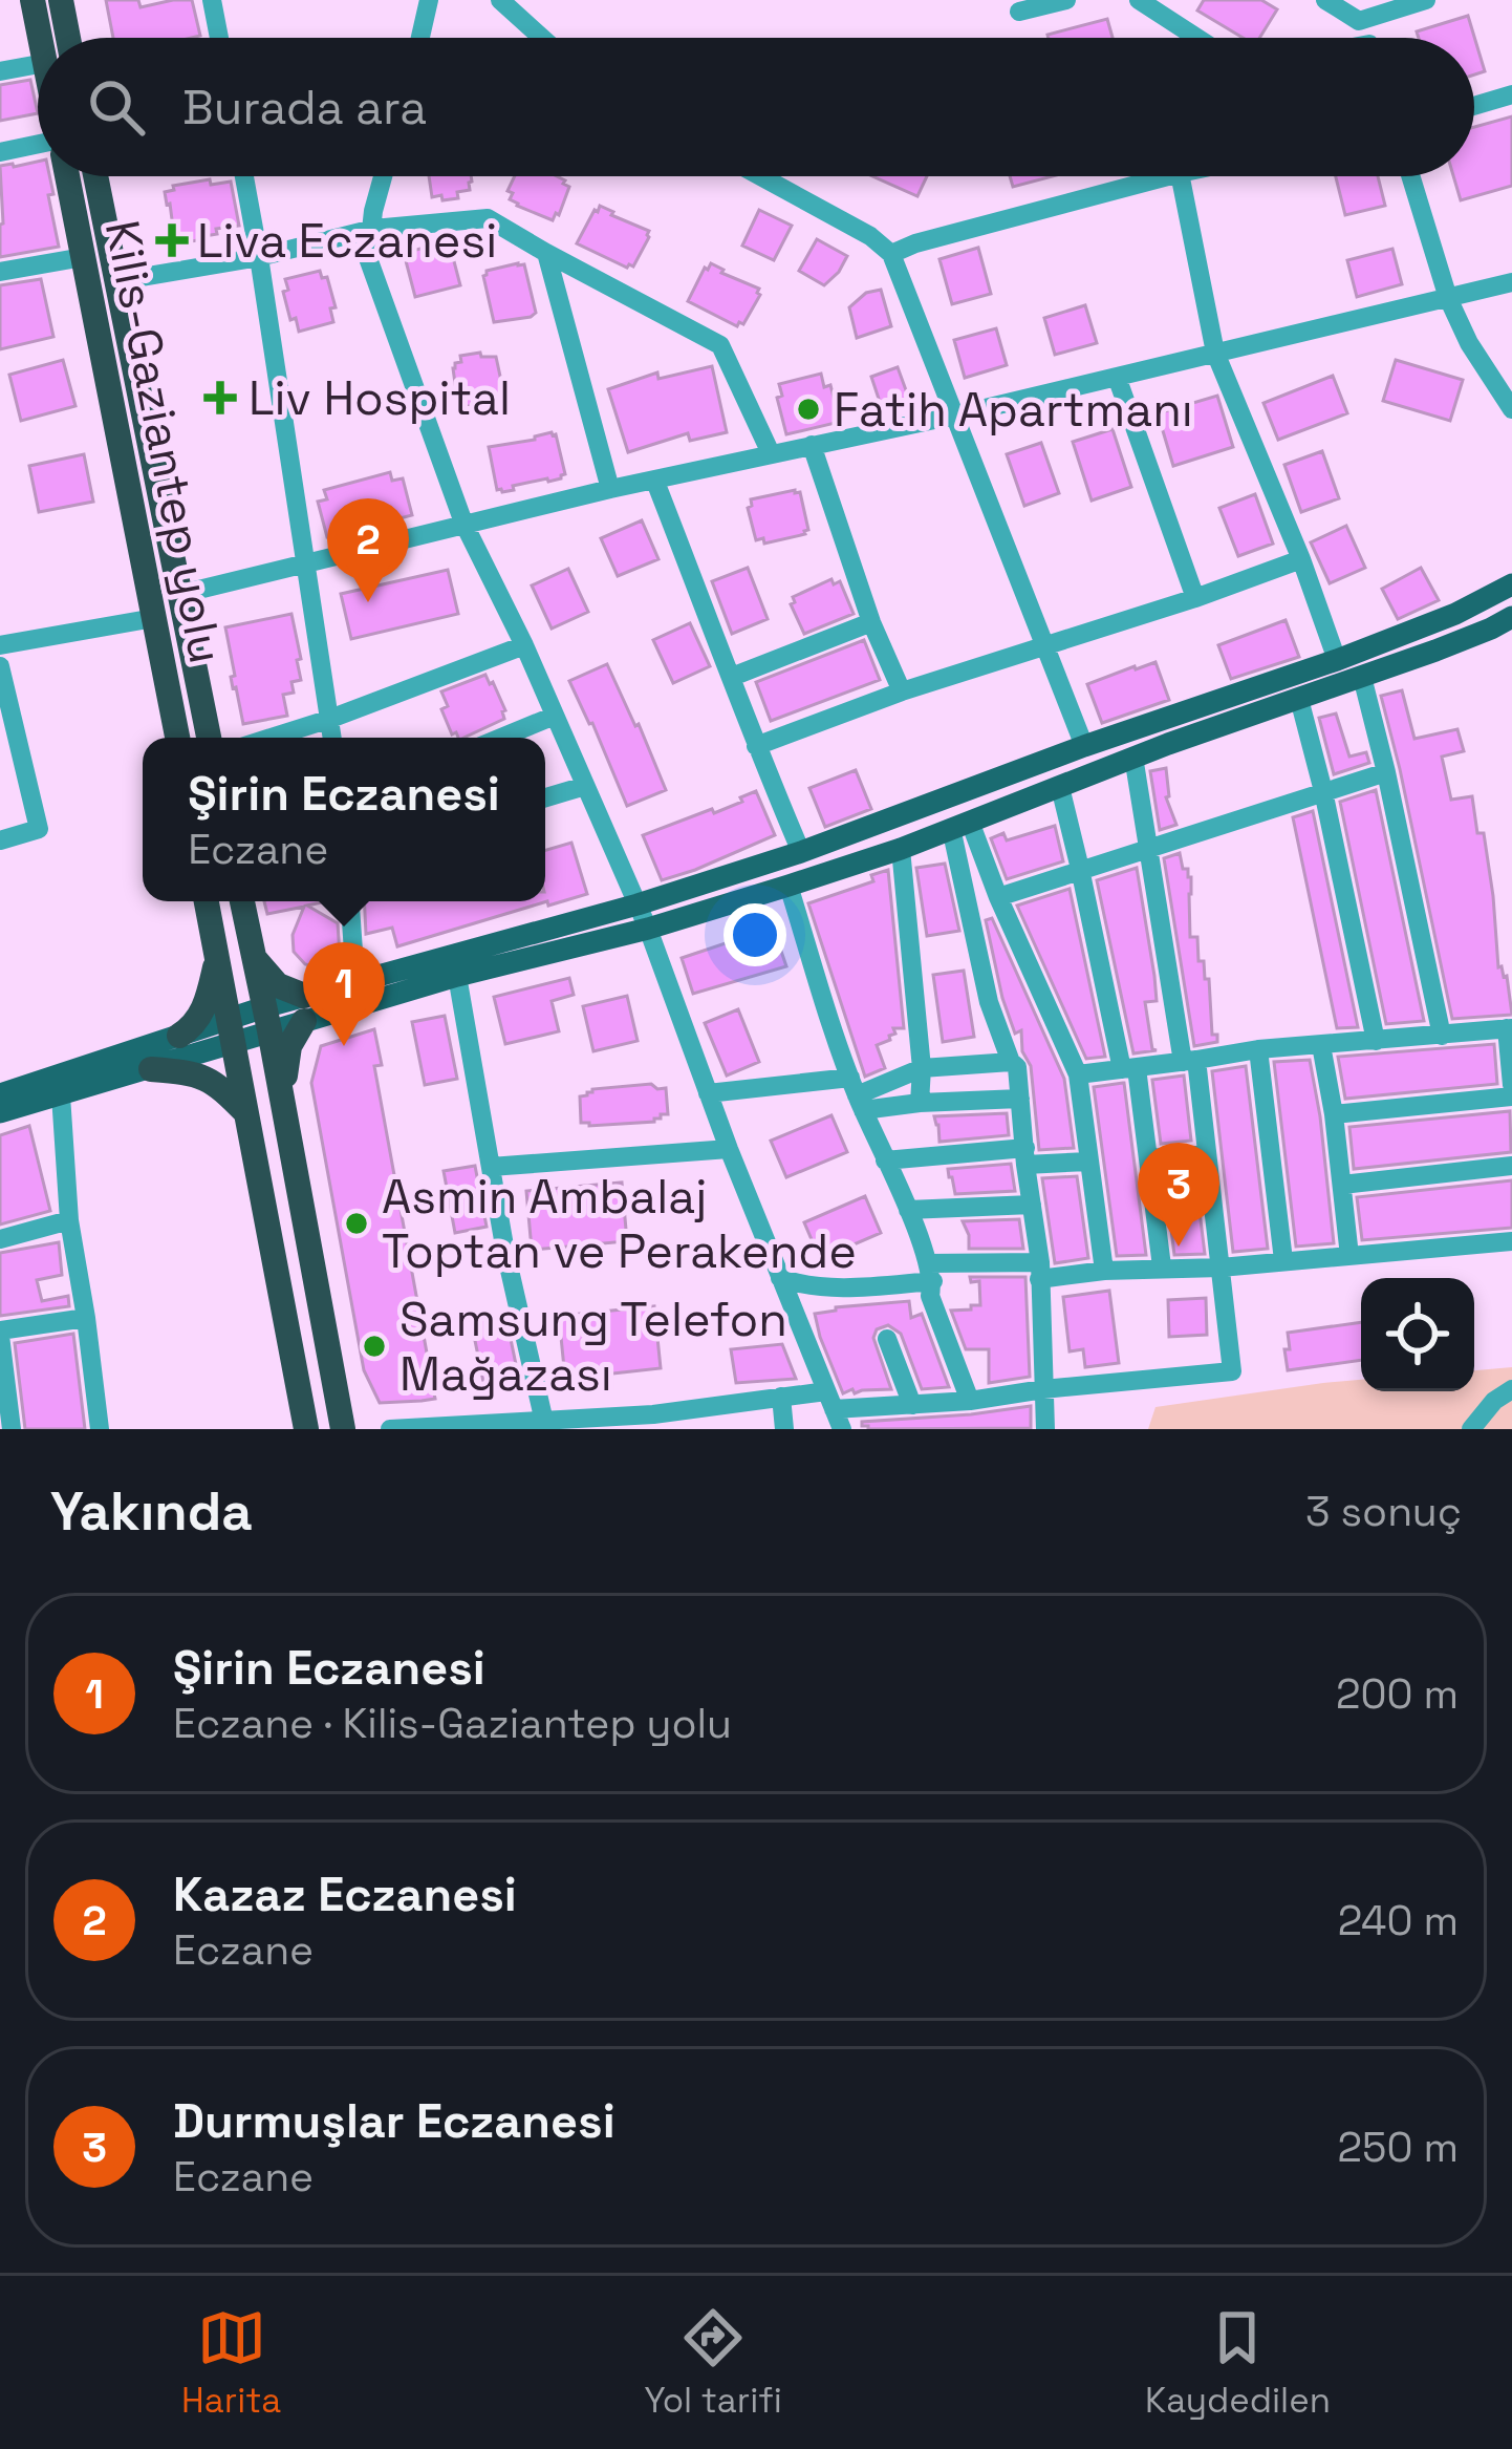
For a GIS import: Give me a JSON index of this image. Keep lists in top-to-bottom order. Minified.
{"streets":{"highway":["Kilis-Gaziantep yolu"]},"places":{"health":["Liva Eczanesi","Liv Hospital"],"other":["Fatih Apartmanı","Asmin Ambalaj Toptan ve Perakende","Samsung Telefon Mağazası"]},"page":{"search":"Burada ara","pins":["2","1","3"],"popup":["Şirin Eczanesi","Eczane"],"heading":["Yakında","3 sonuç"],"list":[{"mark":"1","name":"Şirin Eczanesi","note":"Eczane · Kilis-Gaziantep yolu","value":"200 m"},{"mark":"2","name":"Kazaz Eczanesi","note":"Eczane","value":"240 m"},{"mark":"3","name":"Durmuşlar Eczanesi","note":"Eczane","value":"250 m"}],"nav":["Harita","Yol tarifi","Kaydedilen"]}}
